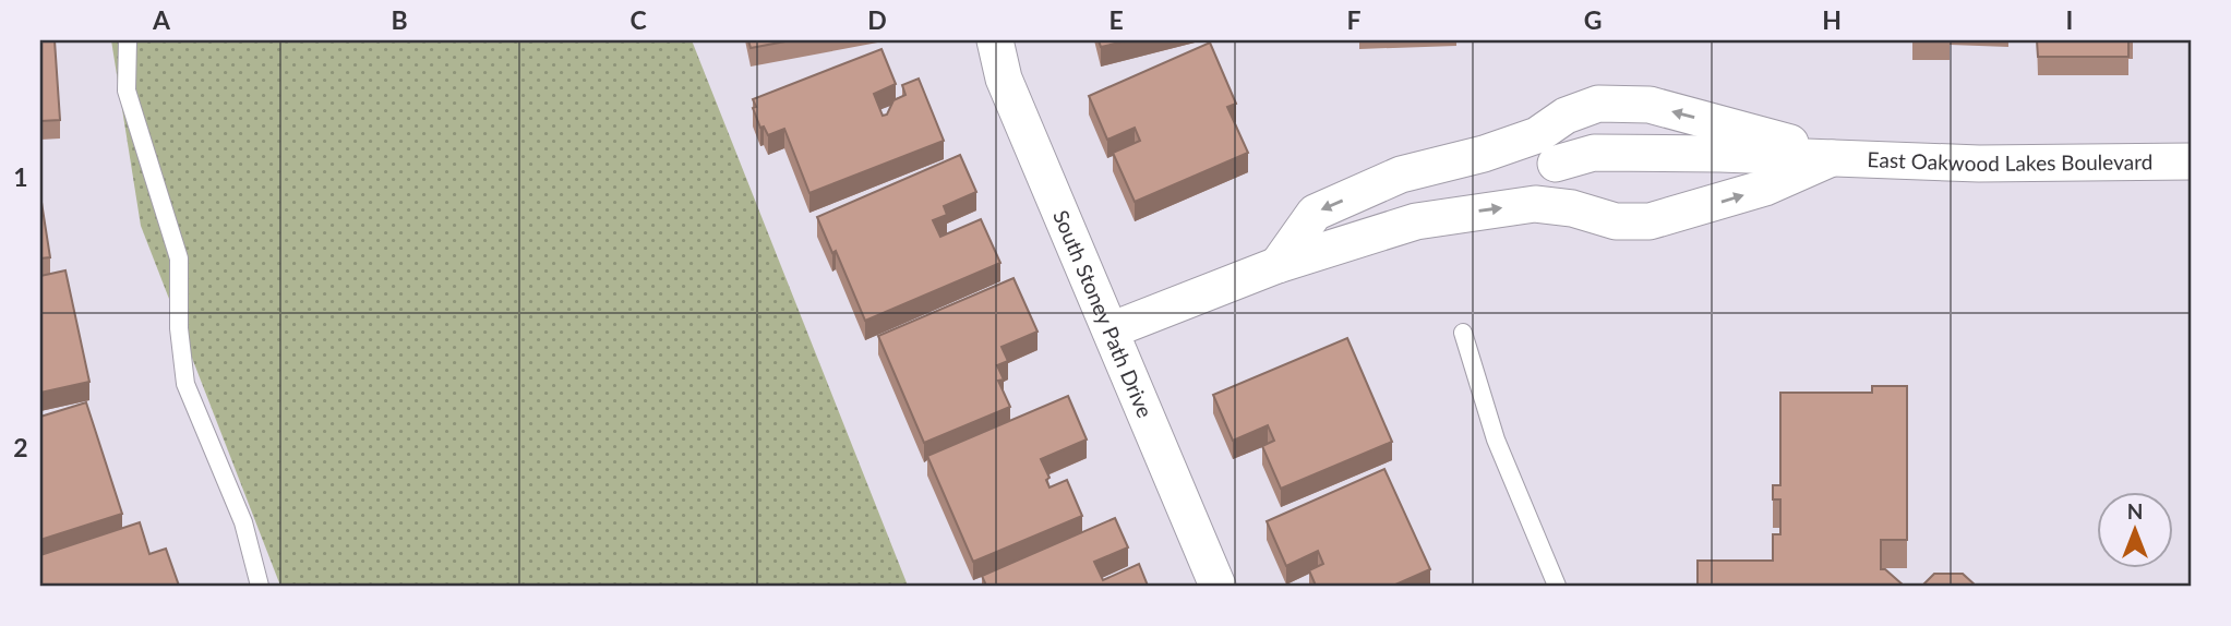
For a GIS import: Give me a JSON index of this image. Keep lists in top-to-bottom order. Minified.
{"streets":{"street":["East Oakwood Lakes Boulevard","South Stoney Path Drive"]},"crossings":[["East Oakwood Lakes Boulevard","South Stoney Path Drive"]],"north":"top","grid":{"columns":["A","B","C","D","E","F","G","H","I"],"rows":["1","2"]}}
